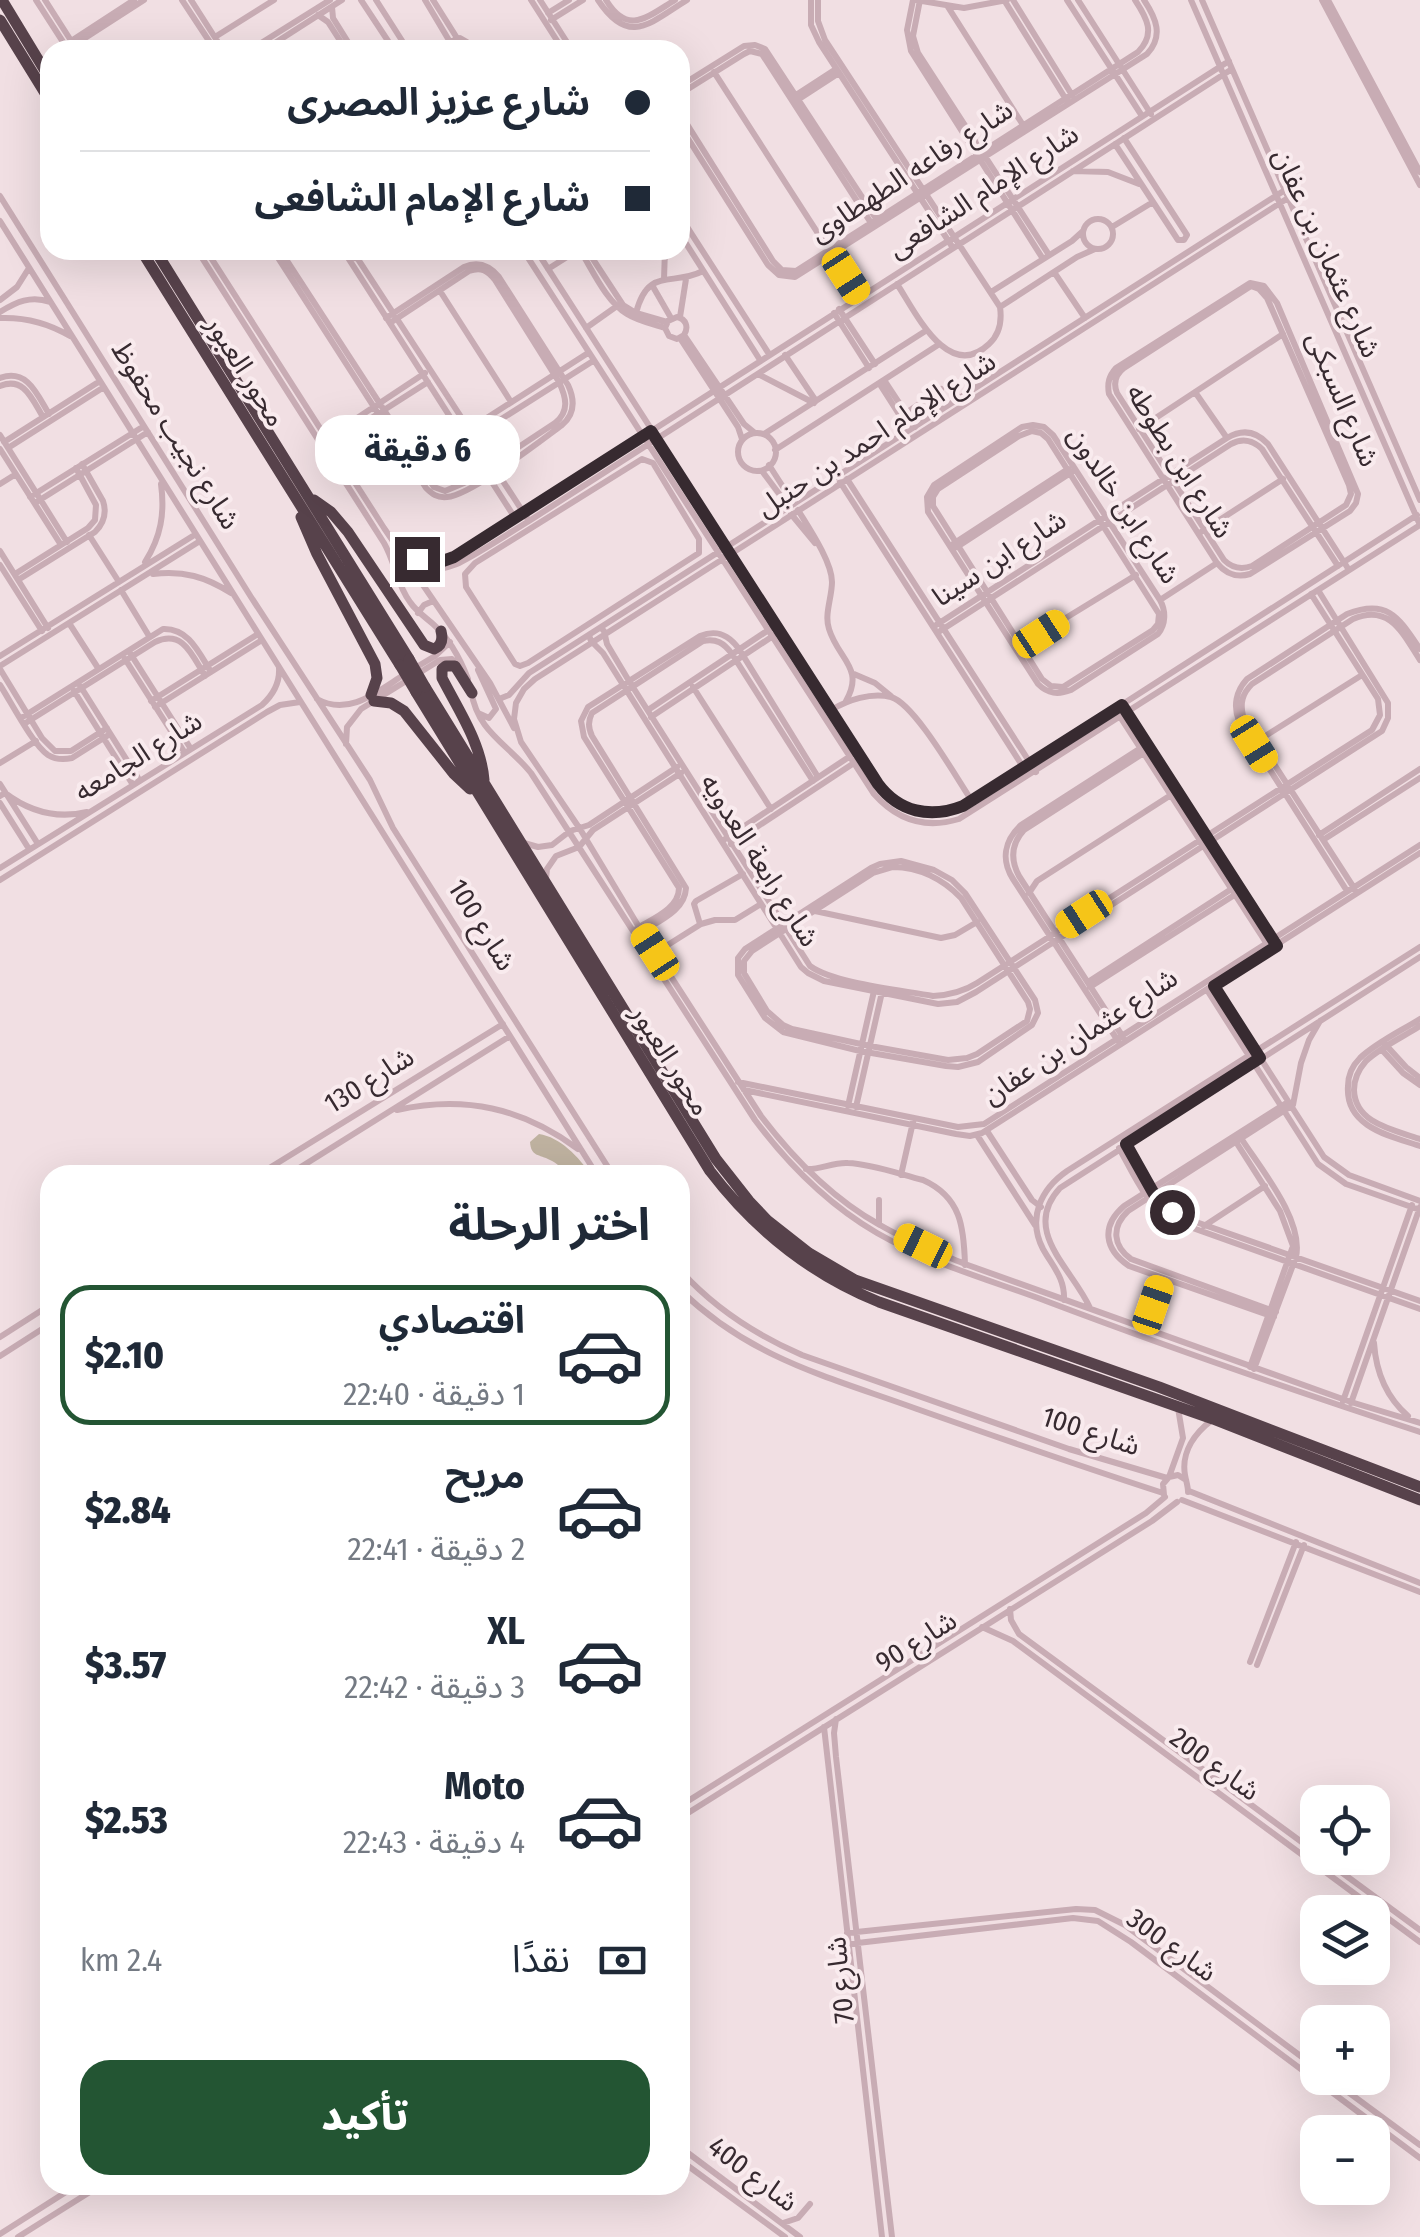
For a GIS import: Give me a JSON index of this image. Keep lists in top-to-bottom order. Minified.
{"streets":{"highway":["محور العبور"],"street":["شارع رفاعه الطهطاوى","شارع الإمام الشافعى","شارع عثمان بن عفان","شارع السبكى","شارع الإمام احمد بن حنبل","شارع نجيب محفوظ","شارع ابن بطوطه","شارع ابن خالدون","شارع ابن سينا","شارع الجامعه","شارع رابعة العدويه","شارع 100","شارع 130","شارع 90","شارع 200","شارع 300","شارع 70","شارع 400"]},"crossings":[["شارع الإمام الشافعى","شارع عثمان بن عفان"],["شارع عثمان بن عفان","شارع الإمام احمد بن حنبل"],["شارع السبكى","شارع ابن بطوطه"],["شارع السبكى","شارع ابن سينا"],["شارع الإمام احمد بن حنبل","شارع رابعة العدويه"],["شارع نجيب محفوظ","شارع الجامعه"],["شارع نجيب محفوظ","شارع 100"],["شارع ابن بطوطه","شارع ابن سينا"],["شارع ابن خالدون","شارع ابن سينا"],["شارع الجامعه","شارع 100"],["شارع 100","شارع 130"],["شارع 100","شارع 90"],["شارع 90","شارع 200"],["شارع 90","شارع 70"],["شارع 300","شارع 70"]],"page":{"banner":["شارع عزيز المصرى","شارع الإمام الشافعى"],"bubble":"6 دقيقة","heading":"اختر الرحلة","list":[{"name":"اقتصادي","note":"1 دقيقة · 22:40","value":"$2.10"},{"name":"مريح","note":"2 دقيقة · 22:41","value":"$2.84"},{"name":"XL","note":"3 دقيقة · 22:42","value":"$3.57"},{"name":"Moto","note":"4 دقيقة · 22:43","value":"$2.53"}],"map_buttons":["+","−"],"pay":["نقدًا","2.4 km"],"buttons":"تأكيد"}}
